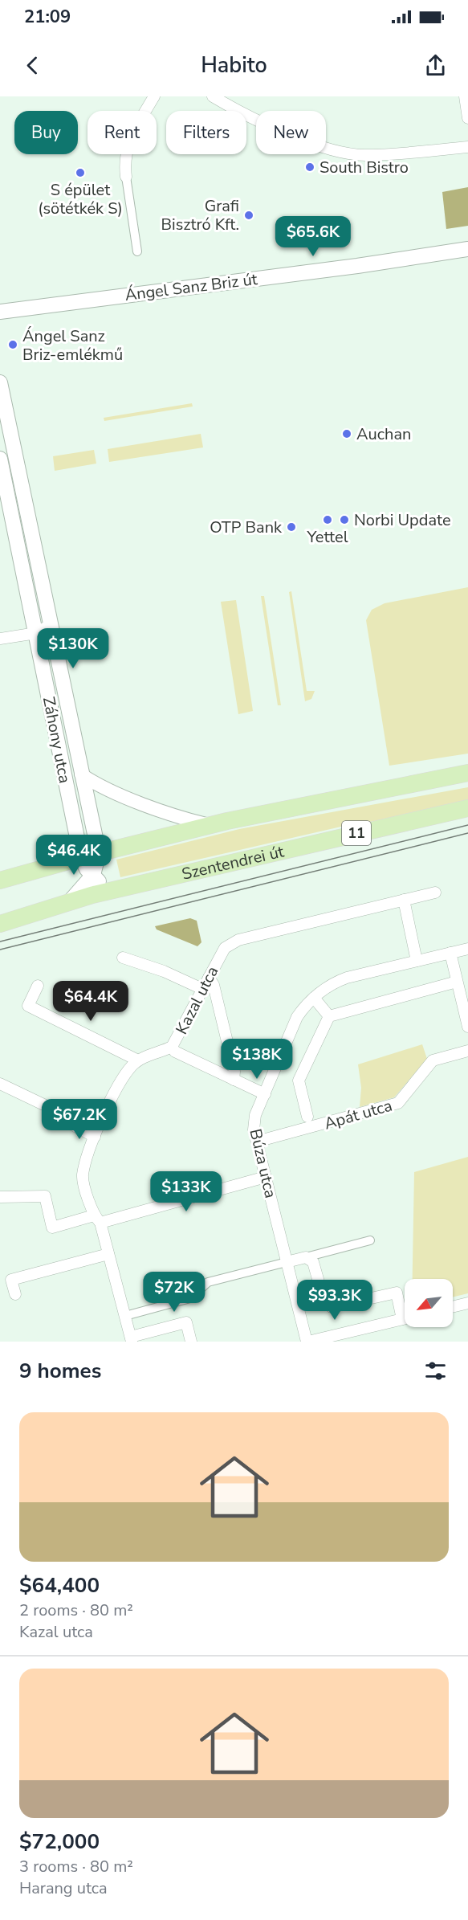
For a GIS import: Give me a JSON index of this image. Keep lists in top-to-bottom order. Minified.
{"streets":{"main road":["Ángel Sanz Briz út","Záhony utca","11","Szentendrei út"],"street":["Kazal utca","Apát utca","Búza utca"]},"crossings":[["Záhony utca","11"],["Záhony utca","Szentendrei út"],["Apát utca","Búza utca"]],"places":["South Bistro","S épület (sötétkék S)","Grafi Bisztró Kft.","Ángel Sanz Briz-emlékmű","Auchan","Yettel","Norbi Update","OTP Bank"],"north":"bottom left","page":{"status":"21:09","header":"Habito","chip":["Buy","Rent","Filters","New"],"price":["$65.6K","$130K","$46.4K","$64.4K","$138K","$67.2K","$133K","$72K","$93.3K"],"heading":"9 homes","list":[{"name":"$64,400","note":"2 rooms · 80 m² · Kazal utca"},{"name":"$72,000","note":"3 rooms · 80 m² · Harang utca"}]}}
